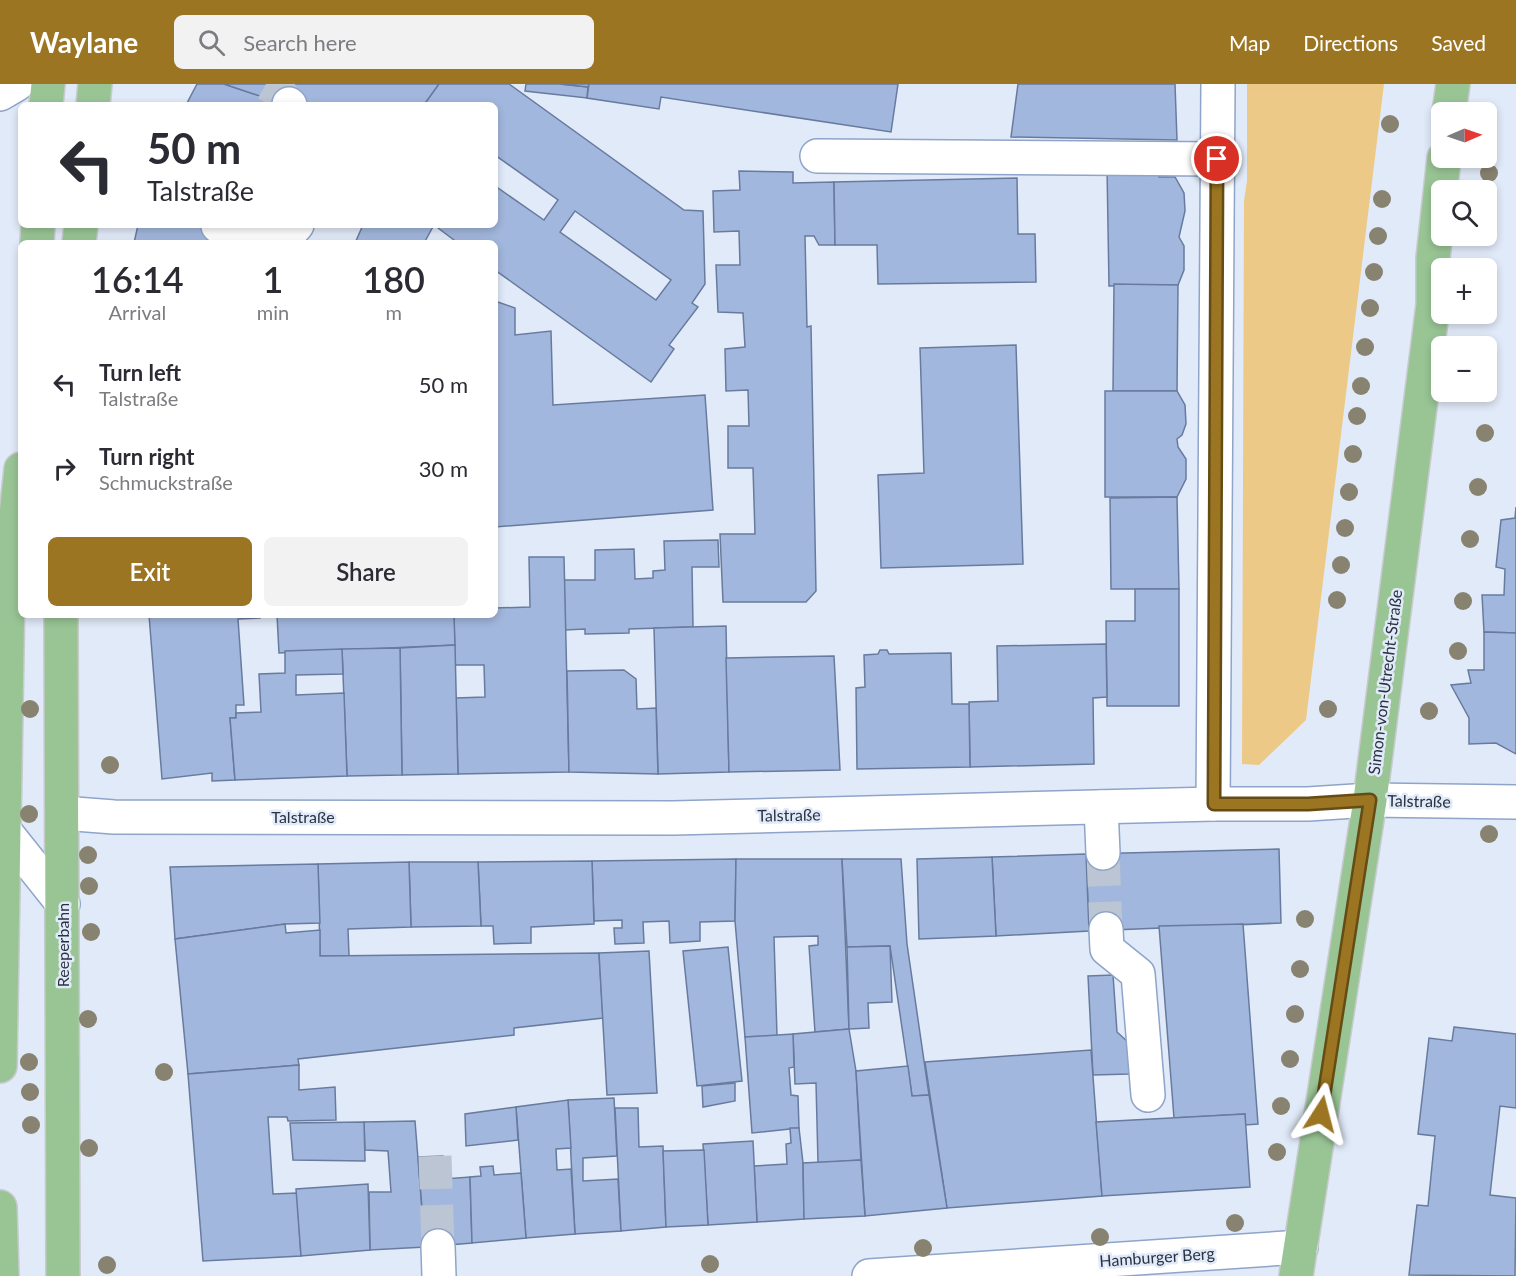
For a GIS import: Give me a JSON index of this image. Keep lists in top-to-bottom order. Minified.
{"streets":{"main road":["Simon-von-Utrecht-Straße","Reeperbahn"],"street":["Talstraße","Hamburger Berg"]},"crossings":[["Simon-von-Utrecht-Straße","Talstraße"],["Simon-von-Utrecht-Straße","Hamburger Berg"],["Talstraße","Reeperbahn"]],"north":"right","page":{"header":"Waylane","search":"Search here","nav":["Map","Directions","Saved"],"map_buttons":["+","−"],"turn":["50 m","Talstraße"],"eta":["16:14","Arrival","1","min","180","m"],"list":[{"name":"Turn left","note":"Talstraße","value":"50 m"},{"name":"Turn right","note":"Schmuckstraße","value":"30 m"}],"buttons":["Exit","Share"]}}
